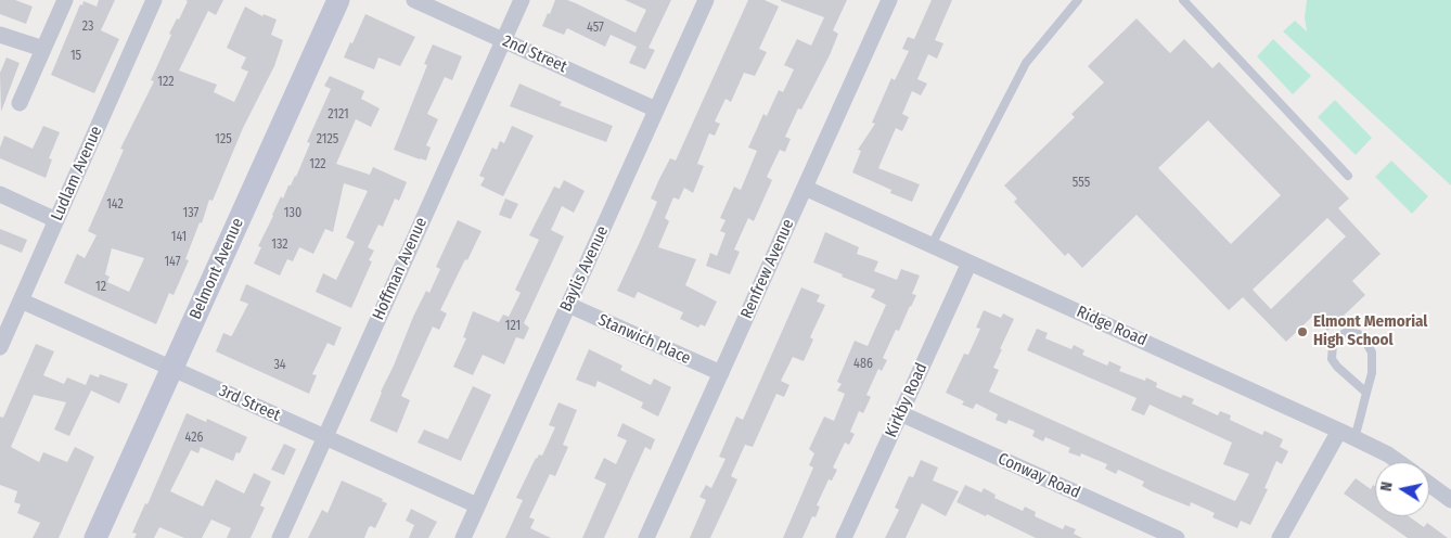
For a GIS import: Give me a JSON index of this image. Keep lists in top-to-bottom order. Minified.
{"streets":{"street":["2nd Street","Ludlam Avenue","Belmont Avenue","Hoffman Avenue","Baylis Avenue","Renfrew Avenue","Ridge Road","Stanwich Place","Kirkby Road","3rd Street","Conway Road"]},"crossings":[["2nd Street","Hoffman Avenue"],["2nd Street","Baylis Avenue"],["Ludlam Avenue","3rd Street"],["Belmont Avenue","3rd Street"],["Hoffman Avenue","3rd Street"],["Baylis Avenue","Stanwich Place"],["Baylis Avenue","3rd Street"],["Renfrew Avenue","Ridge Road"],["Renfrew Avenue","Stanwich Place"],["Ridge Road","Kirkby Road"],["Kirkby Road","Conway Road"]],"places":["Elmont Memorial High School"],"house_numbers":["23","457","15","122","2121","125","2125","122","555","142","137","130","141","132","147","12","121","486","34","426"],"north":"left"}
